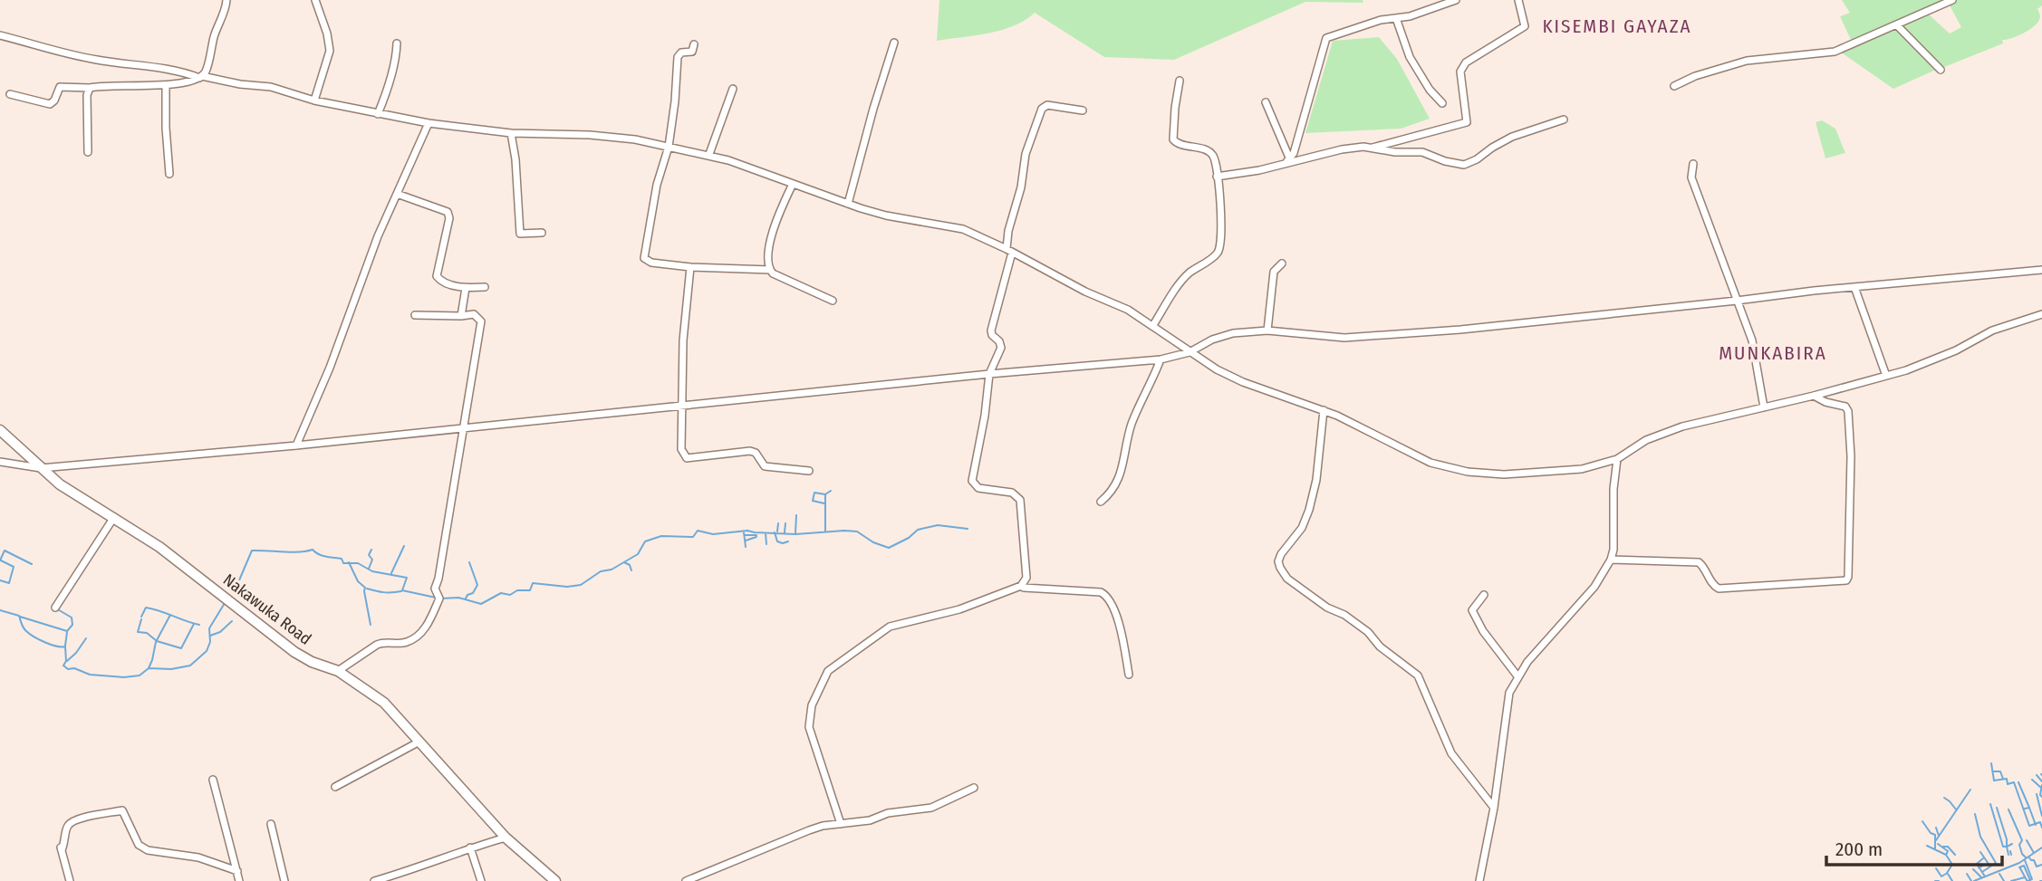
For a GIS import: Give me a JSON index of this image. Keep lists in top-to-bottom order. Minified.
{"streets":{"main road":["Nakawuka Road"]},"districts":["KISEMBI GAYAZA","MUNKABIRA"],"scale_bar":"200 m"}
